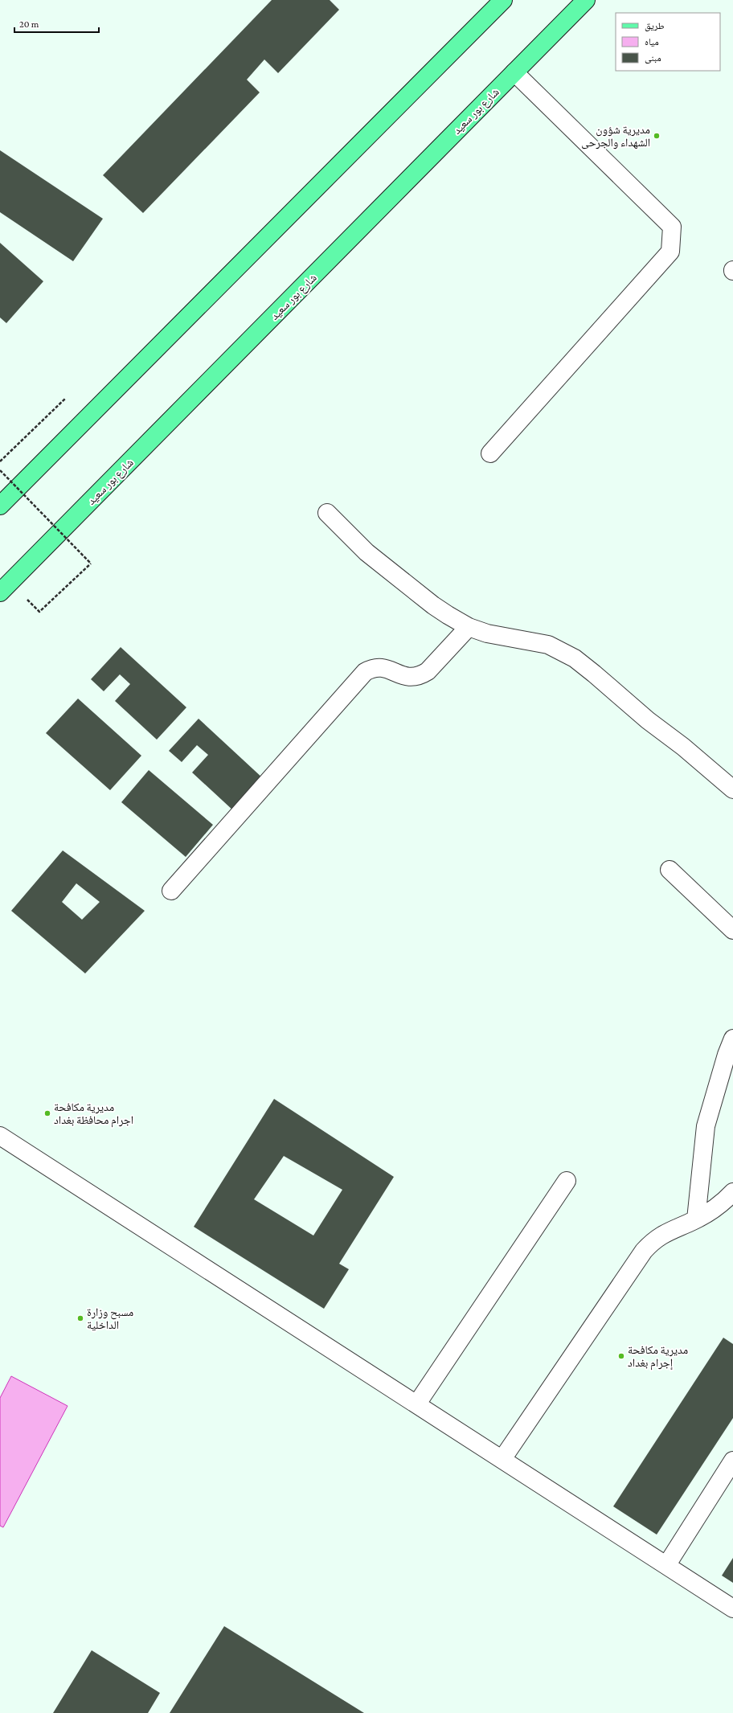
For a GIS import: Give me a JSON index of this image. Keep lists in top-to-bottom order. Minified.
{"streets":{"main road":["شارع بور سعيد"]},"places":["مديرية شؤون الشهداء والجرحى","مديرية مكافحة اجرام محافظة بغداد","مسبح وزارة الداخلية","مديرية مكافحة إجرام بغداد"],"legend":["طريق","مياه","مبنى"],"scale_bar":"20 m"}
